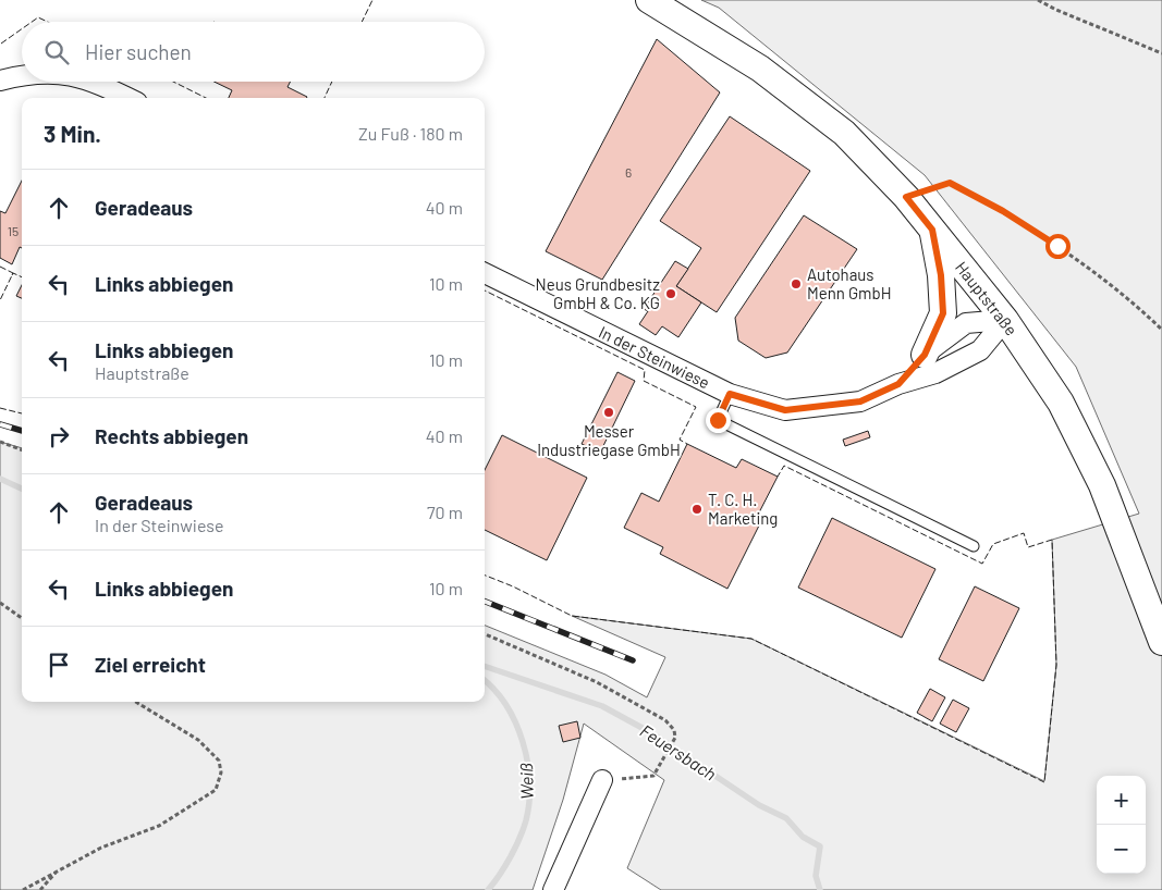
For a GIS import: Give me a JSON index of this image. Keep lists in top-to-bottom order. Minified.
{"streets":{"main road":["Hauptstraße"],"street":["In der Steinwiese"]},"crossings":[["Hauptstraße","In der Steinwiese"]],"water":["Feuersbach","Weiß"],"places":["Autohaus Menn GmbH","Neus Grundbesitz GmbH & Co. KG","Messer Industriegase GmbH","T. C. H. Marketing"],"house_numbers":["6","15"],"page":{"search":"Hier suchen","heading":["3 Min.","Zu Fuß · 180 m"],"list":[["Geradeaus","40 m"],["Links abbiegen","10 m"],["Links abbiegen","Hauptstraße","10 m"],["Rechts abbiegen","40 m"],["Geradeaus","In der Steinwiese","70 m"],["Links abbiegen","10 m"],"Ziel erreicht"],"map_buttons":["+","−"]}}
